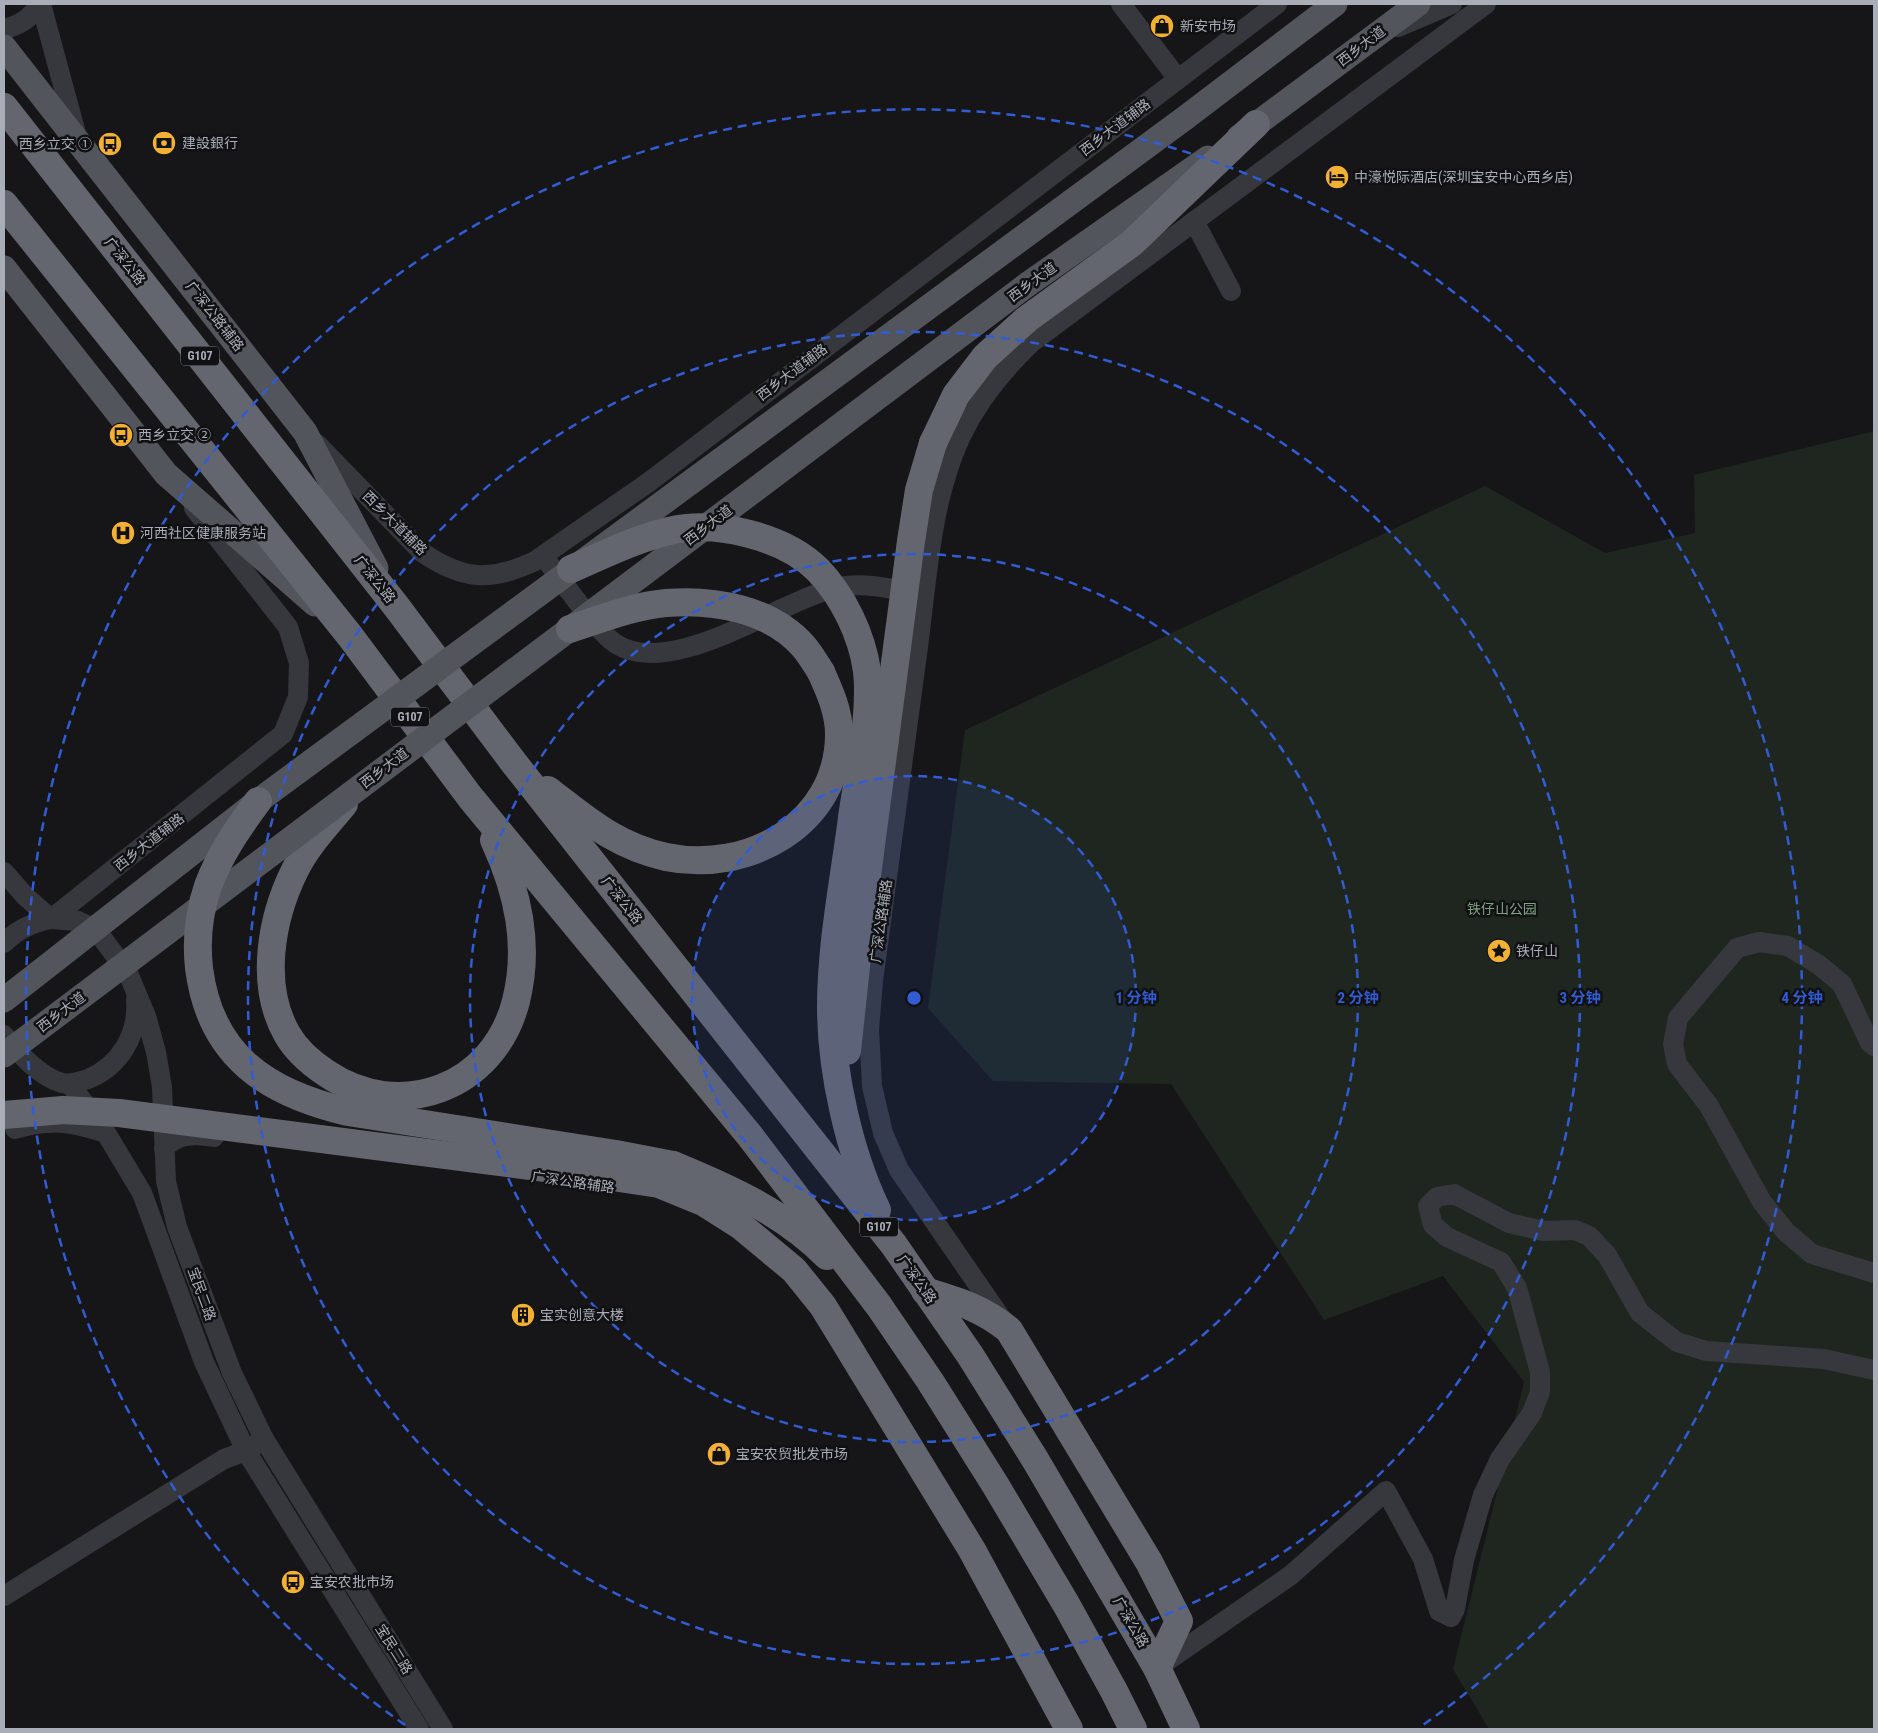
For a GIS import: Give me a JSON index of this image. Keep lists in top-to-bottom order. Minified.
{"streets":{"highway":["广深公路","G107"],"main road":["西乡大道","广深公路辅路"],"street":["西乡大道辅路","宝民二路"]},"crossings":[["西乡大道辅路","广深公路辅路"],["西乡大道辅路","宝民二路"],["广深公路","广深公路辅路"],["广深公路辅路","宝民二路"]],"parks":["铁仔山公园"],"places":{"shop":["新安市场","宝安农贸批发市场"],"bank":["建設銀行"],"bus stop":["西乡立交 ①","西乡立交 ②","宝安农批市场"],"hotel":["中濠悦际酒店(深圳宝安中心西乡店)"],"hospital":["河西社区健康服务站"],"place":["铁仔山"],"building":["宝实创意大楼"]},"rings":["1 分钟","2 分钟","3 分钟","4 分钟"]}
